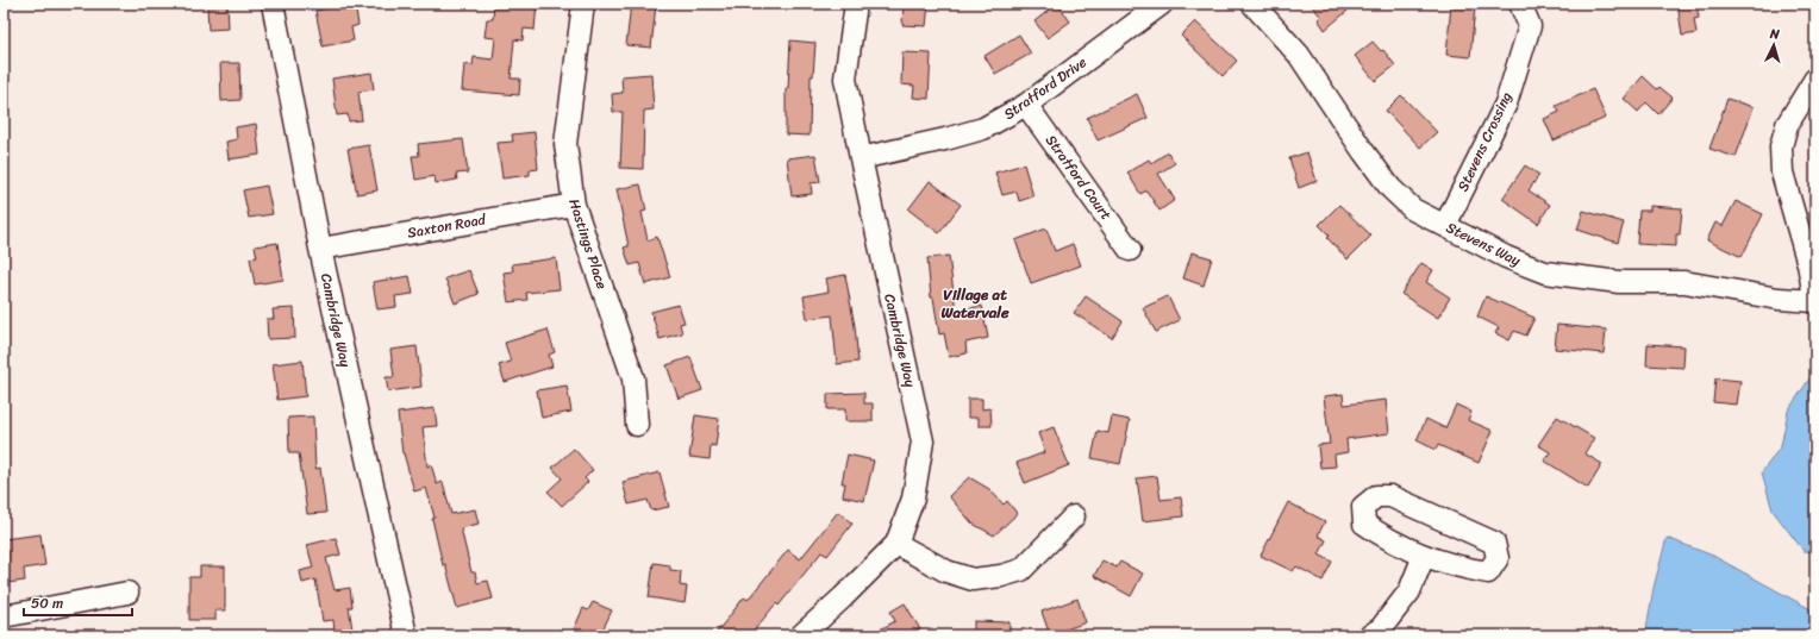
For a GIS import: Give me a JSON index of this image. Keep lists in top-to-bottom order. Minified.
{"streets":{"street":["Stratford Drive","Stevens Crossing","Stratford Court","Saxton Road","Hastings Place","Stevens Way","Cambridge Way"]},"crossings":[["Stratford Drive","Stratford Court"],["Stratford Drive","Cambridge Way"],["Stevens Crossing","Stevens Way"],["Saxton Road","Hastings Place"],["Saxton Road","Cambridge Way"]],"districts":["Village at Watervale"],"scale_bar":"50 m","north":"top"}
